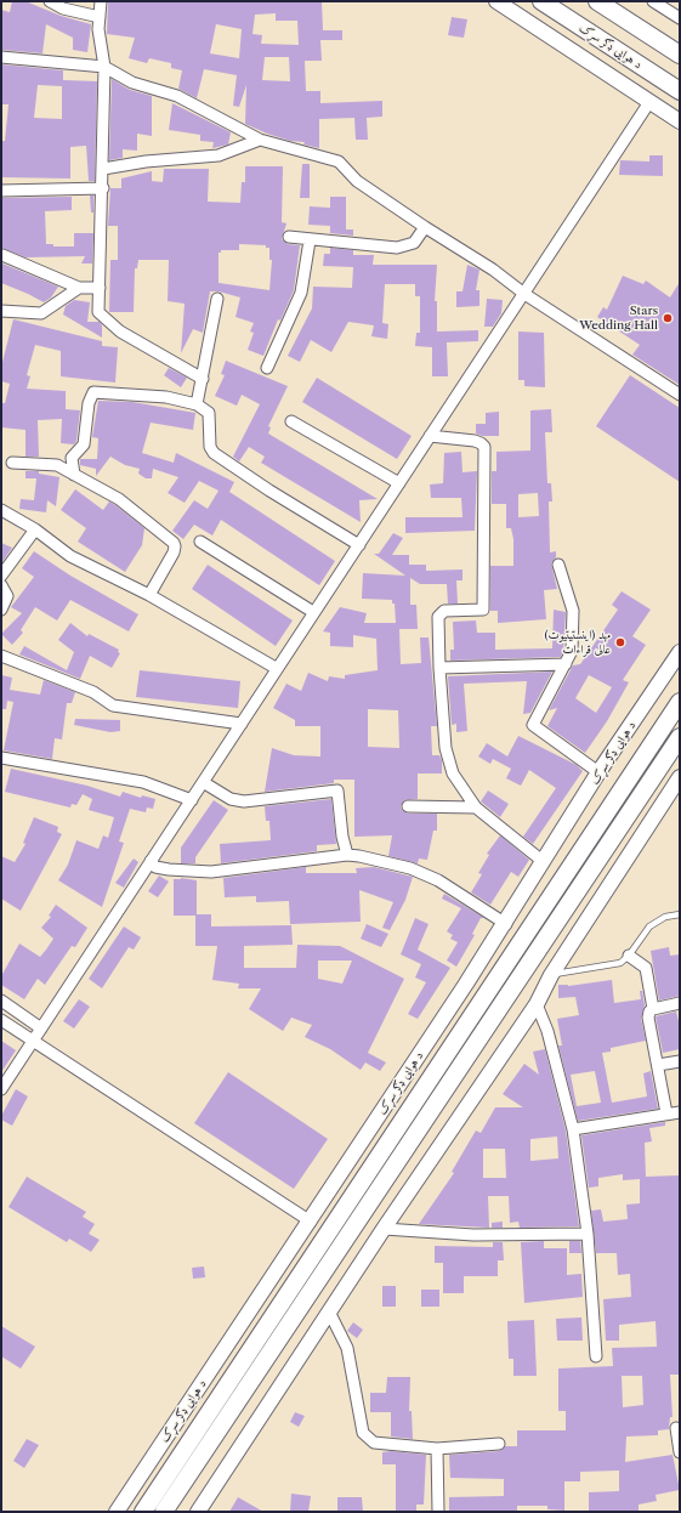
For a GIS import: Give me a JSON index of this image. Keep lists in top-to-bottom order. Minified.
{"streets":{"main road":["د هوایی ډګر سړک"]},"places":["Stars Wedding Hall","مهد (اینستیتیوت) عالی قراءات"]}
